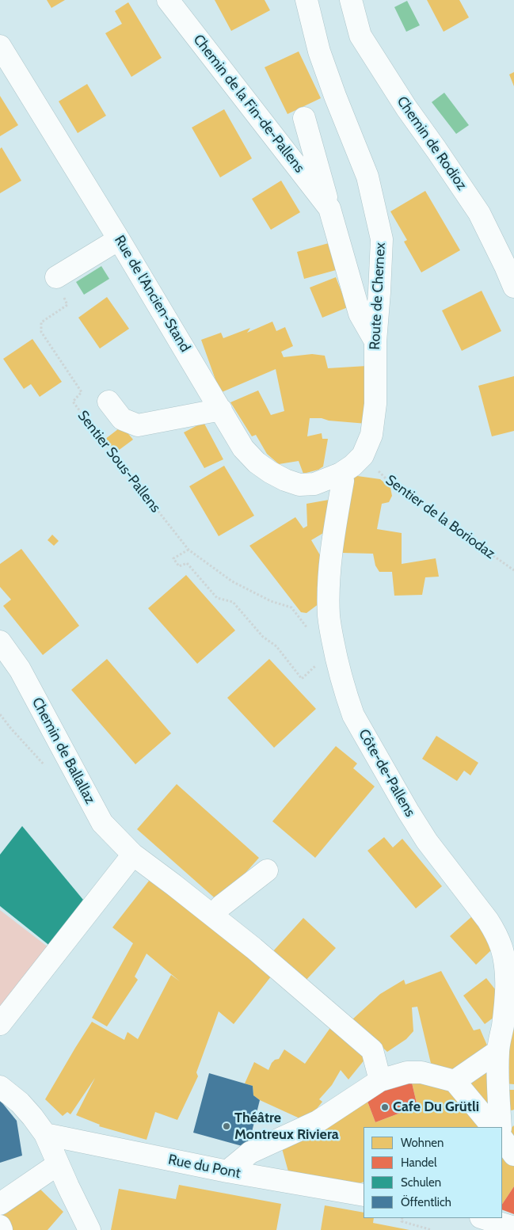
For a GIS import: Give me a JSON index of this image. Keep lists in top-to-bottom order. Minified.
{"streets":{"street":["Chemin de la Fin-de-Pallens","Chemin de Rodioz","Rue de l'Ancien-Stand","Route de Chernex","Chemin de Ballallaz","Côte-de-Pallens","Rue du Pont"],"path":["Sentier Sous-Pallens","Sentier de la Boriodaz"]},"crossings":[["Chemin de la Fin-de-Pallens","Route de Chernex"],["Rue de l'Ancien-Stand","Route de Chernex"],["Rue de l'Ancien-Stand","Côte-de-Pallens"],["Route de Chernex","Côte-de-Pallens"]],"places":["Cafe Du Grütli","Théâtre Montreux Riviera"],"legend":["Wohnen","Handel","Schulen","Öffentlich"]}
